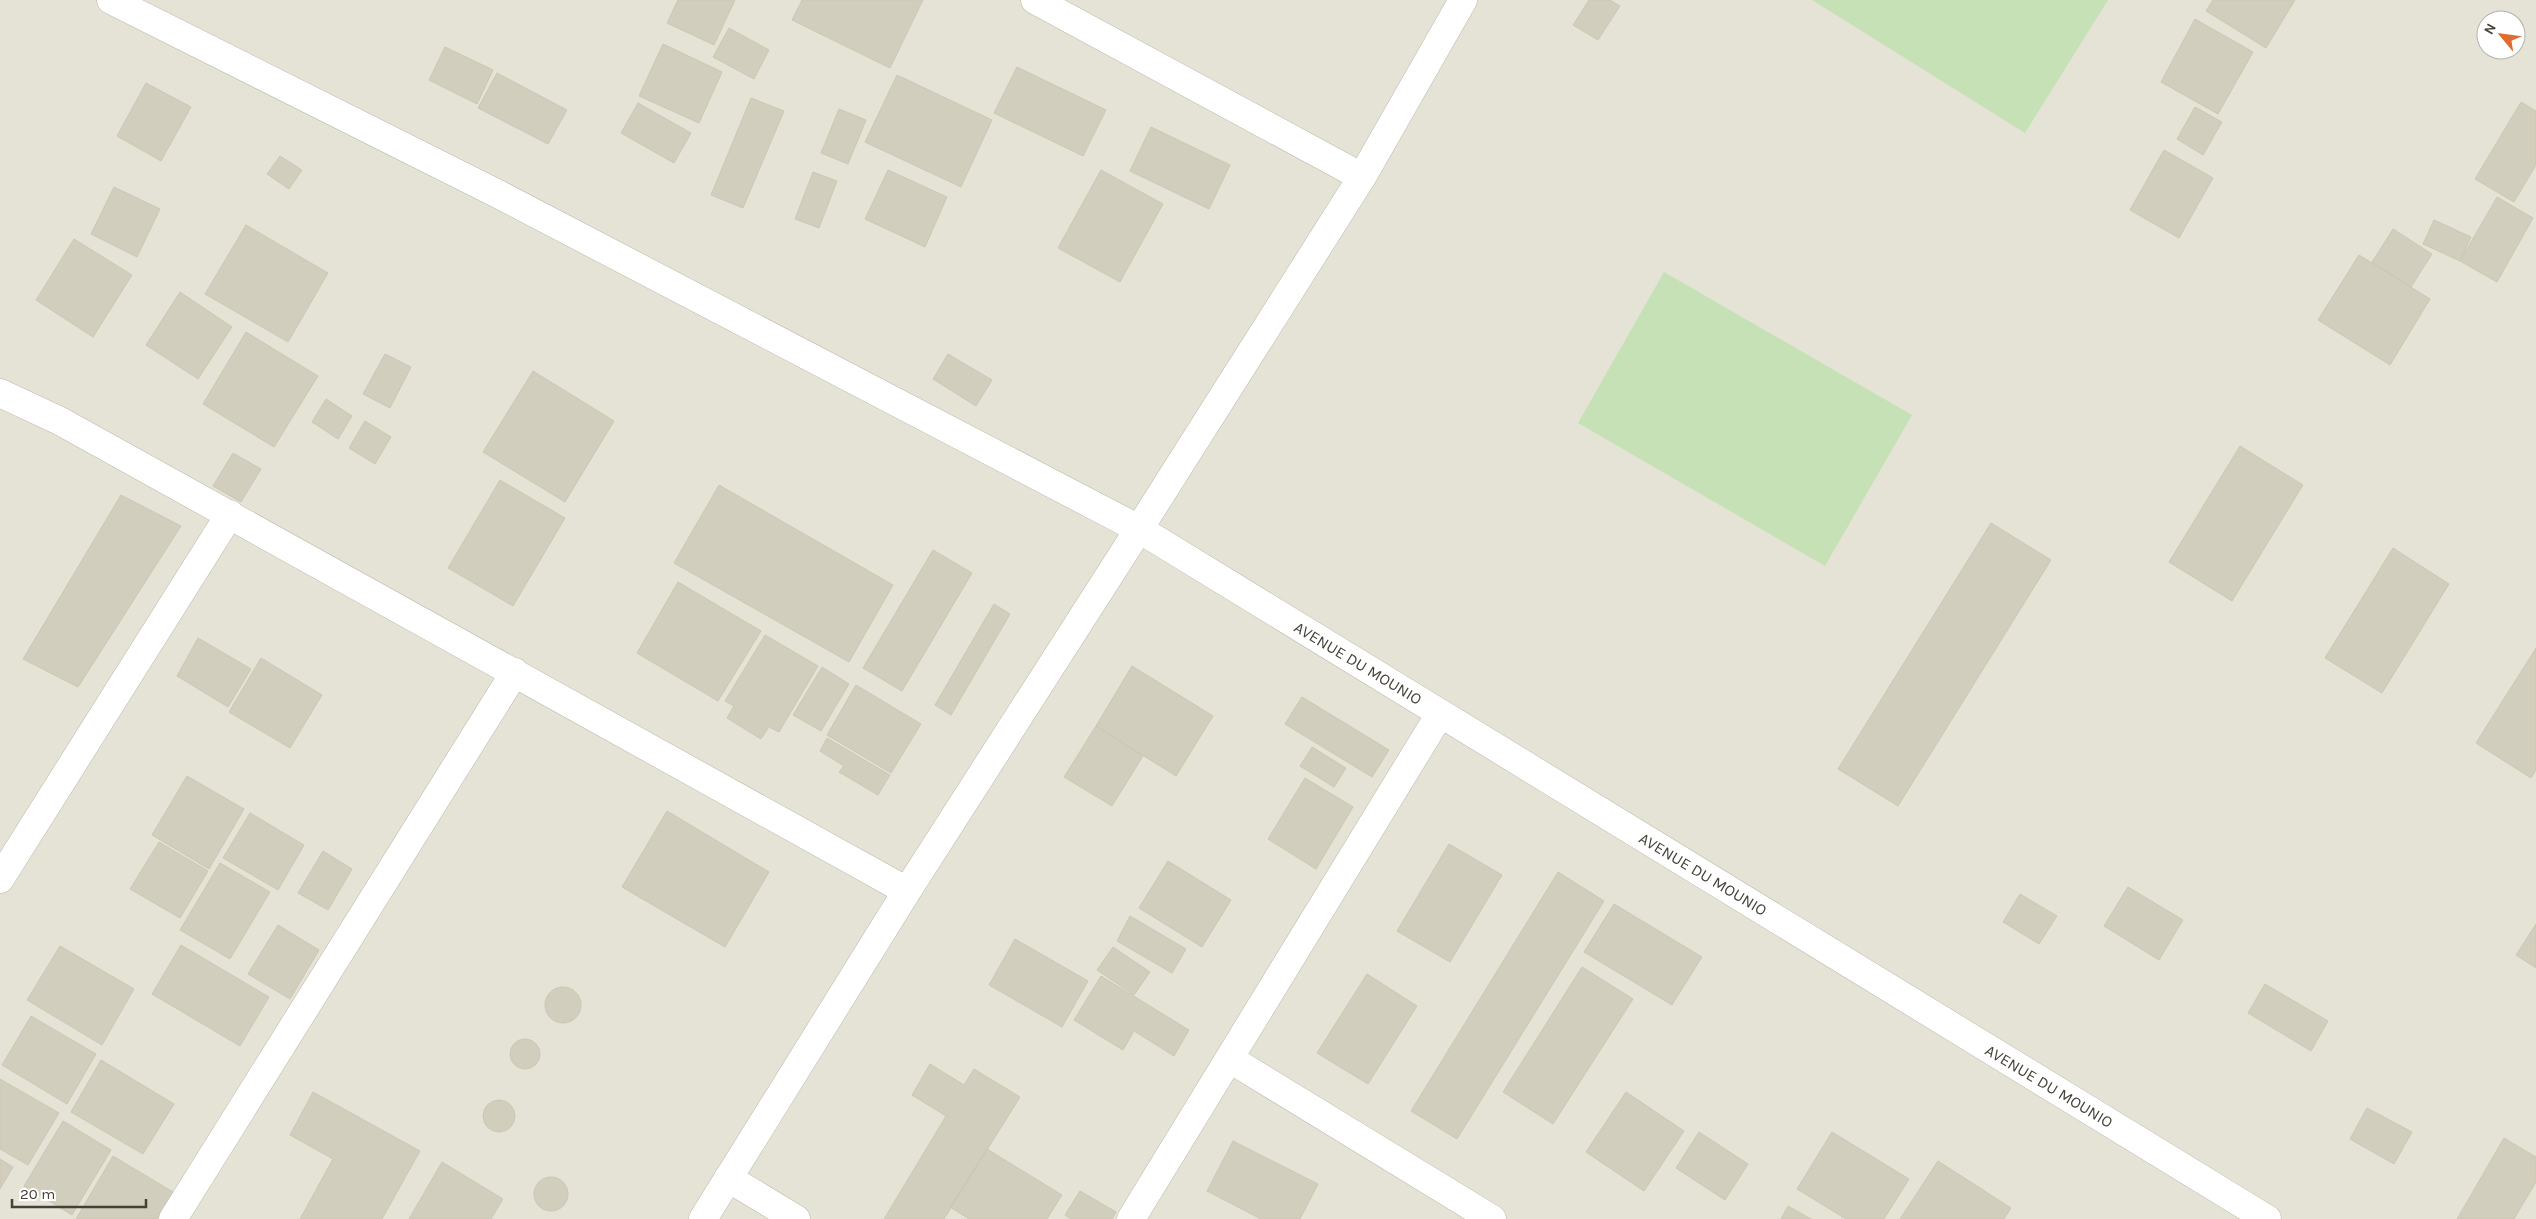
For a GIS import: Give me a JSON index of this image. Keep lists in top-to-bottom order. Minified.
{"streets":{"street":["AVENUE DU MOUNIO"]},"scale_bar":"20 m","north":"top left"}
